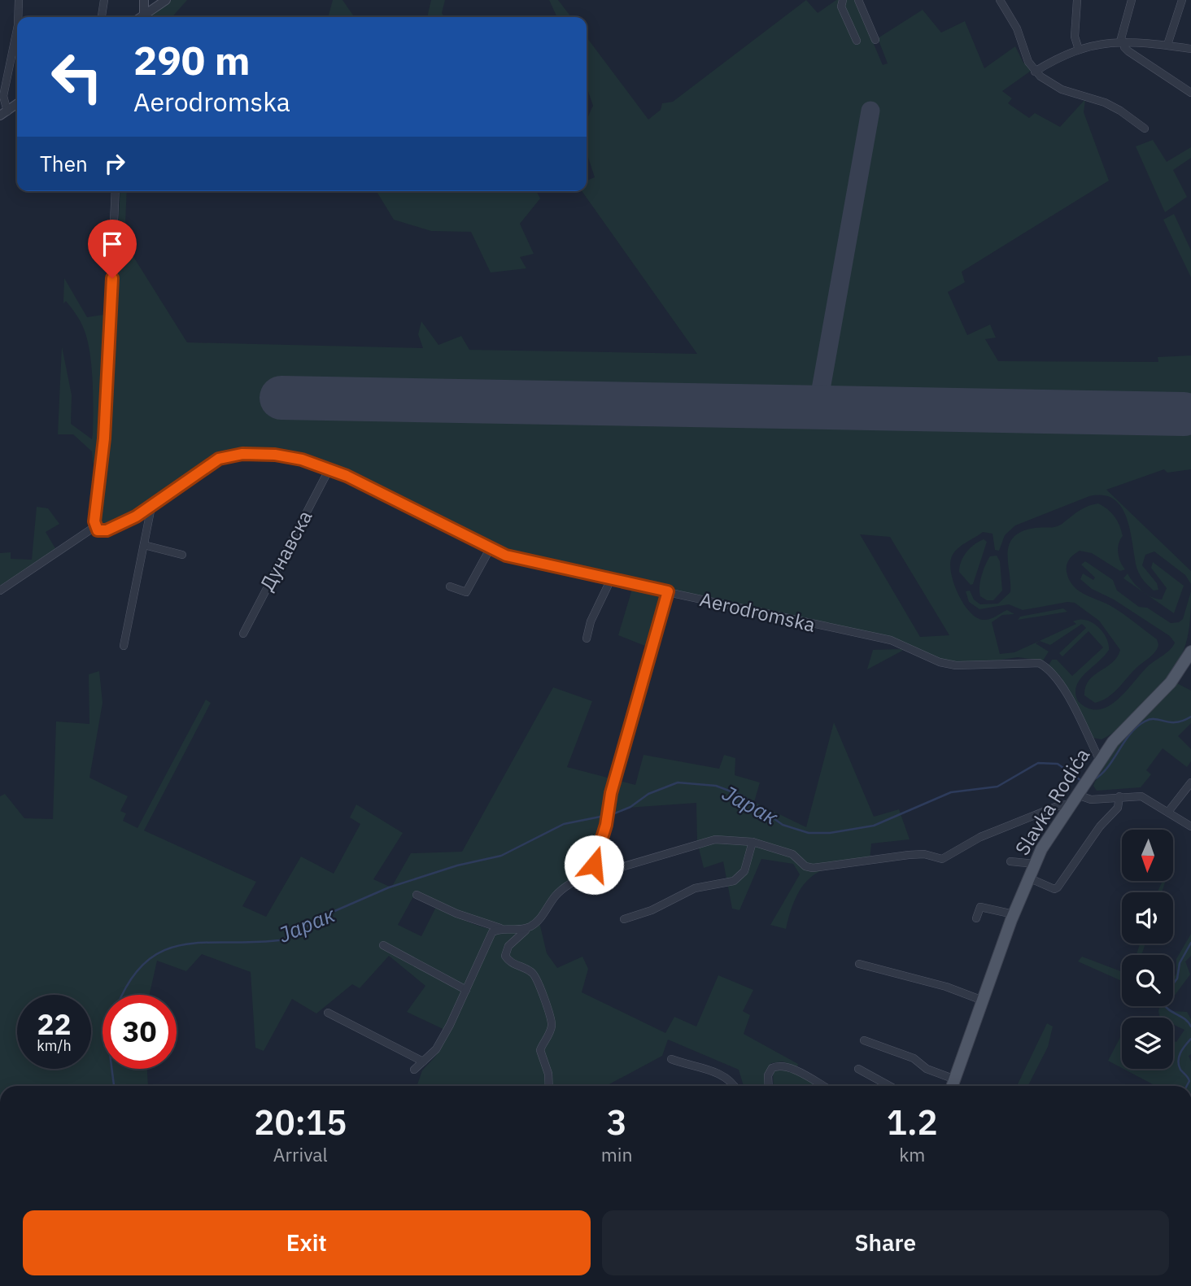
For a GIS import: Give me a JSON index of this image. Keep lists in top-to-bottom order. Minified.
{"streets":{"main road":["Slavka Rodića"],"street":["Дунавска","Aerodromska"]},"crossings":[["Дунавска","Aerodromska"],["Aerodromska","Slavka Rodića"]],"water":["Јарак"],"north":"bottom","page":{"turn":["290 m","Aerodromska"],"then":"Then","speed":"22 km/h","limit":"30","eta":["20:15","Arrival","3","min","1.2","km"],"buttons":["Exit","Share"]}}
